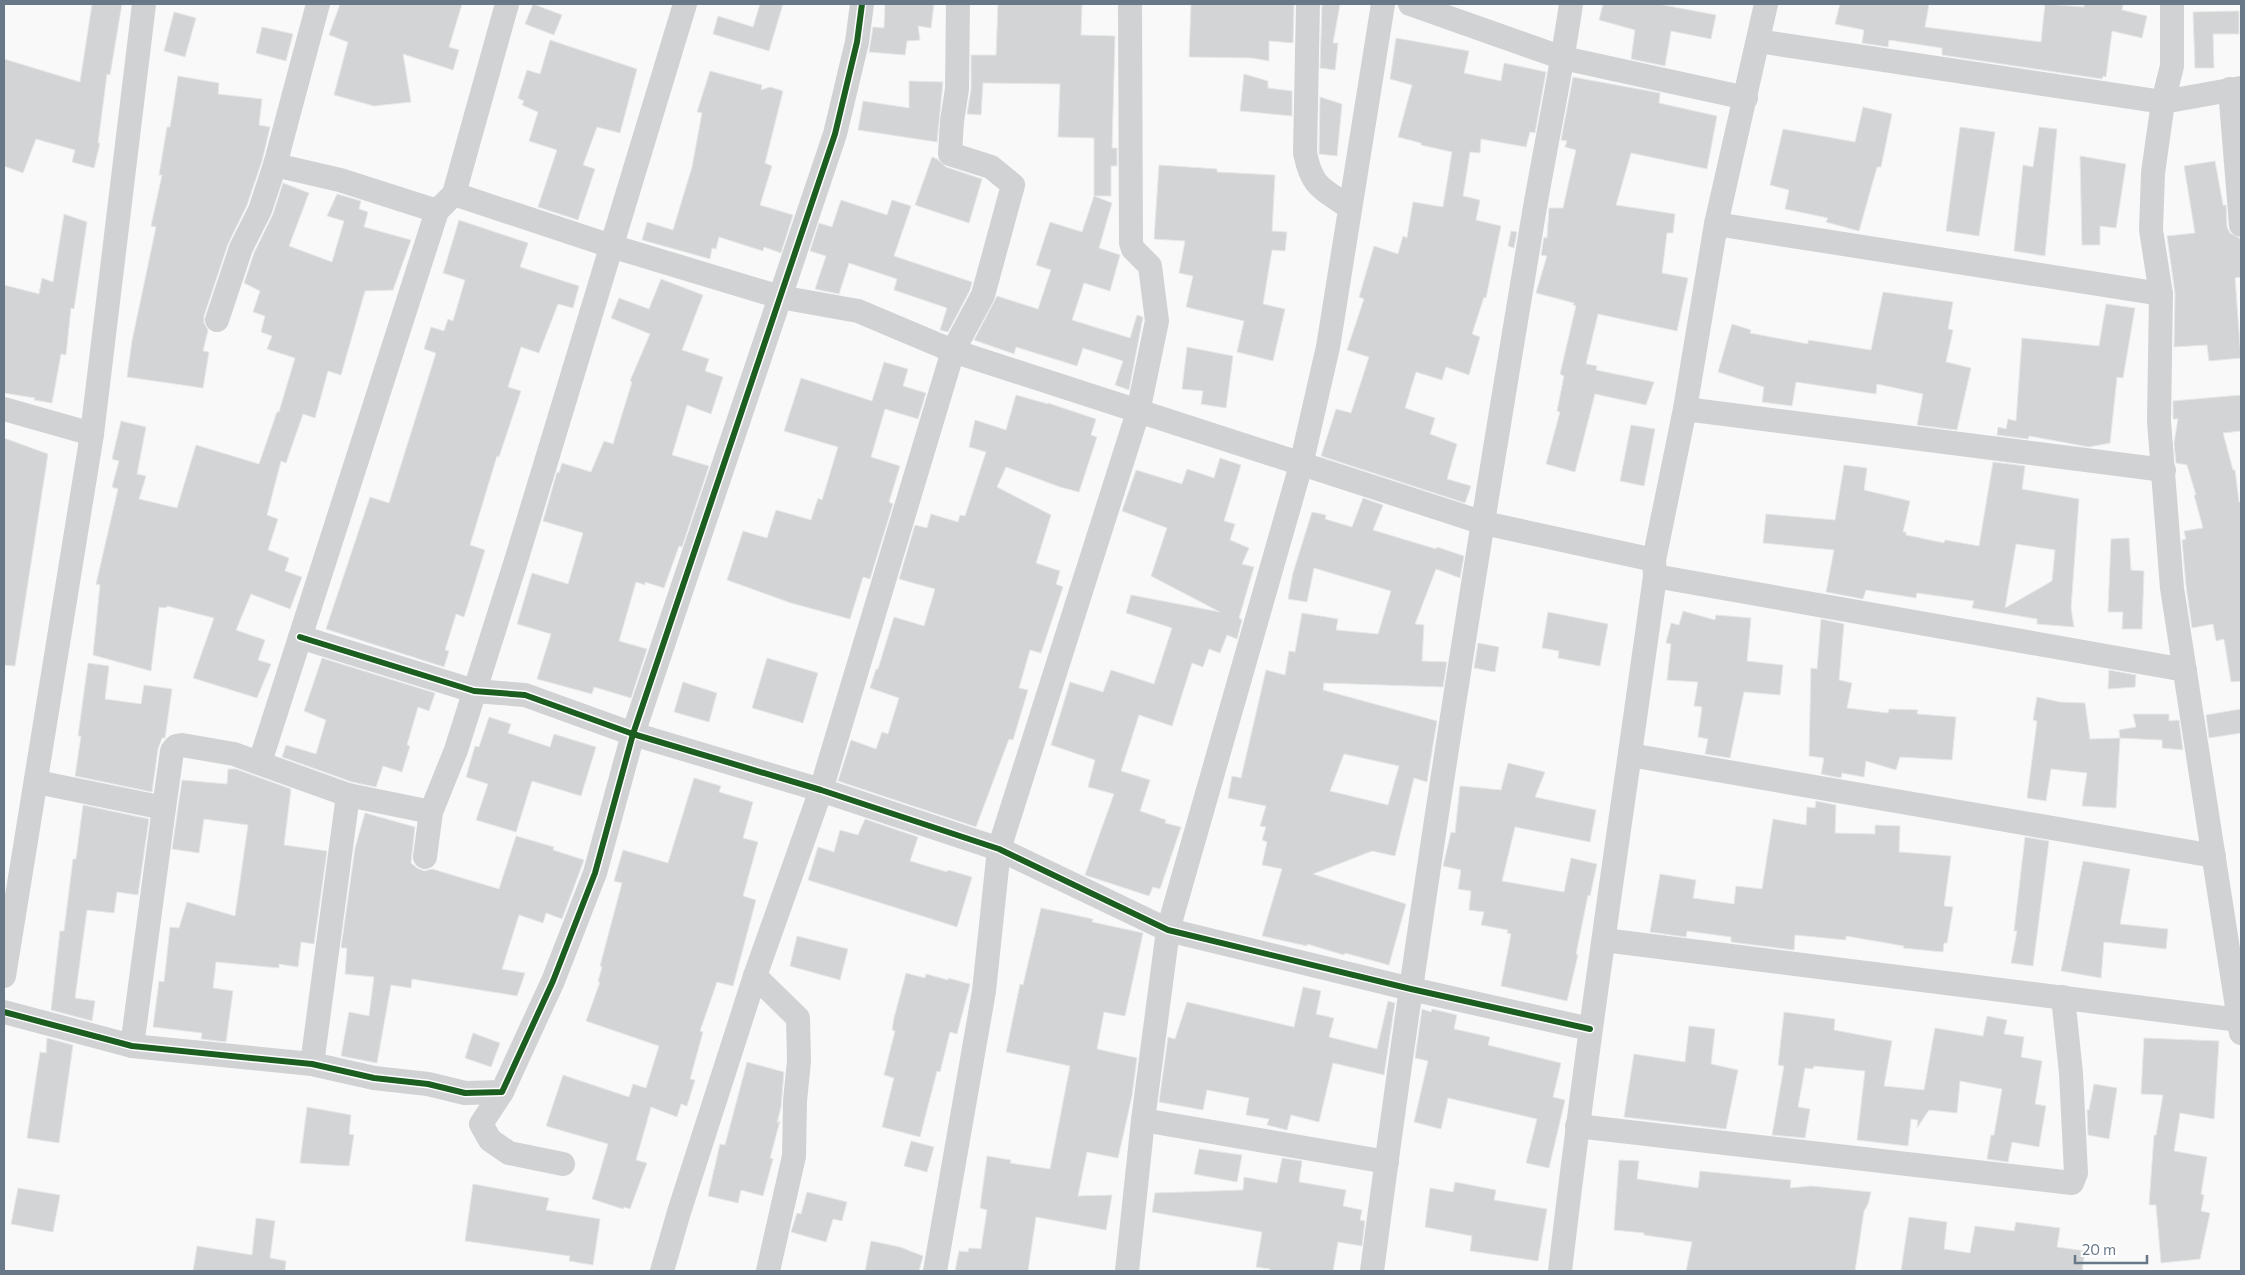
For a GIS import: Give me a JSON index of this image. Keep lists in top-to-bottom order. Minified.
{"scale_bar":"20 m"}
